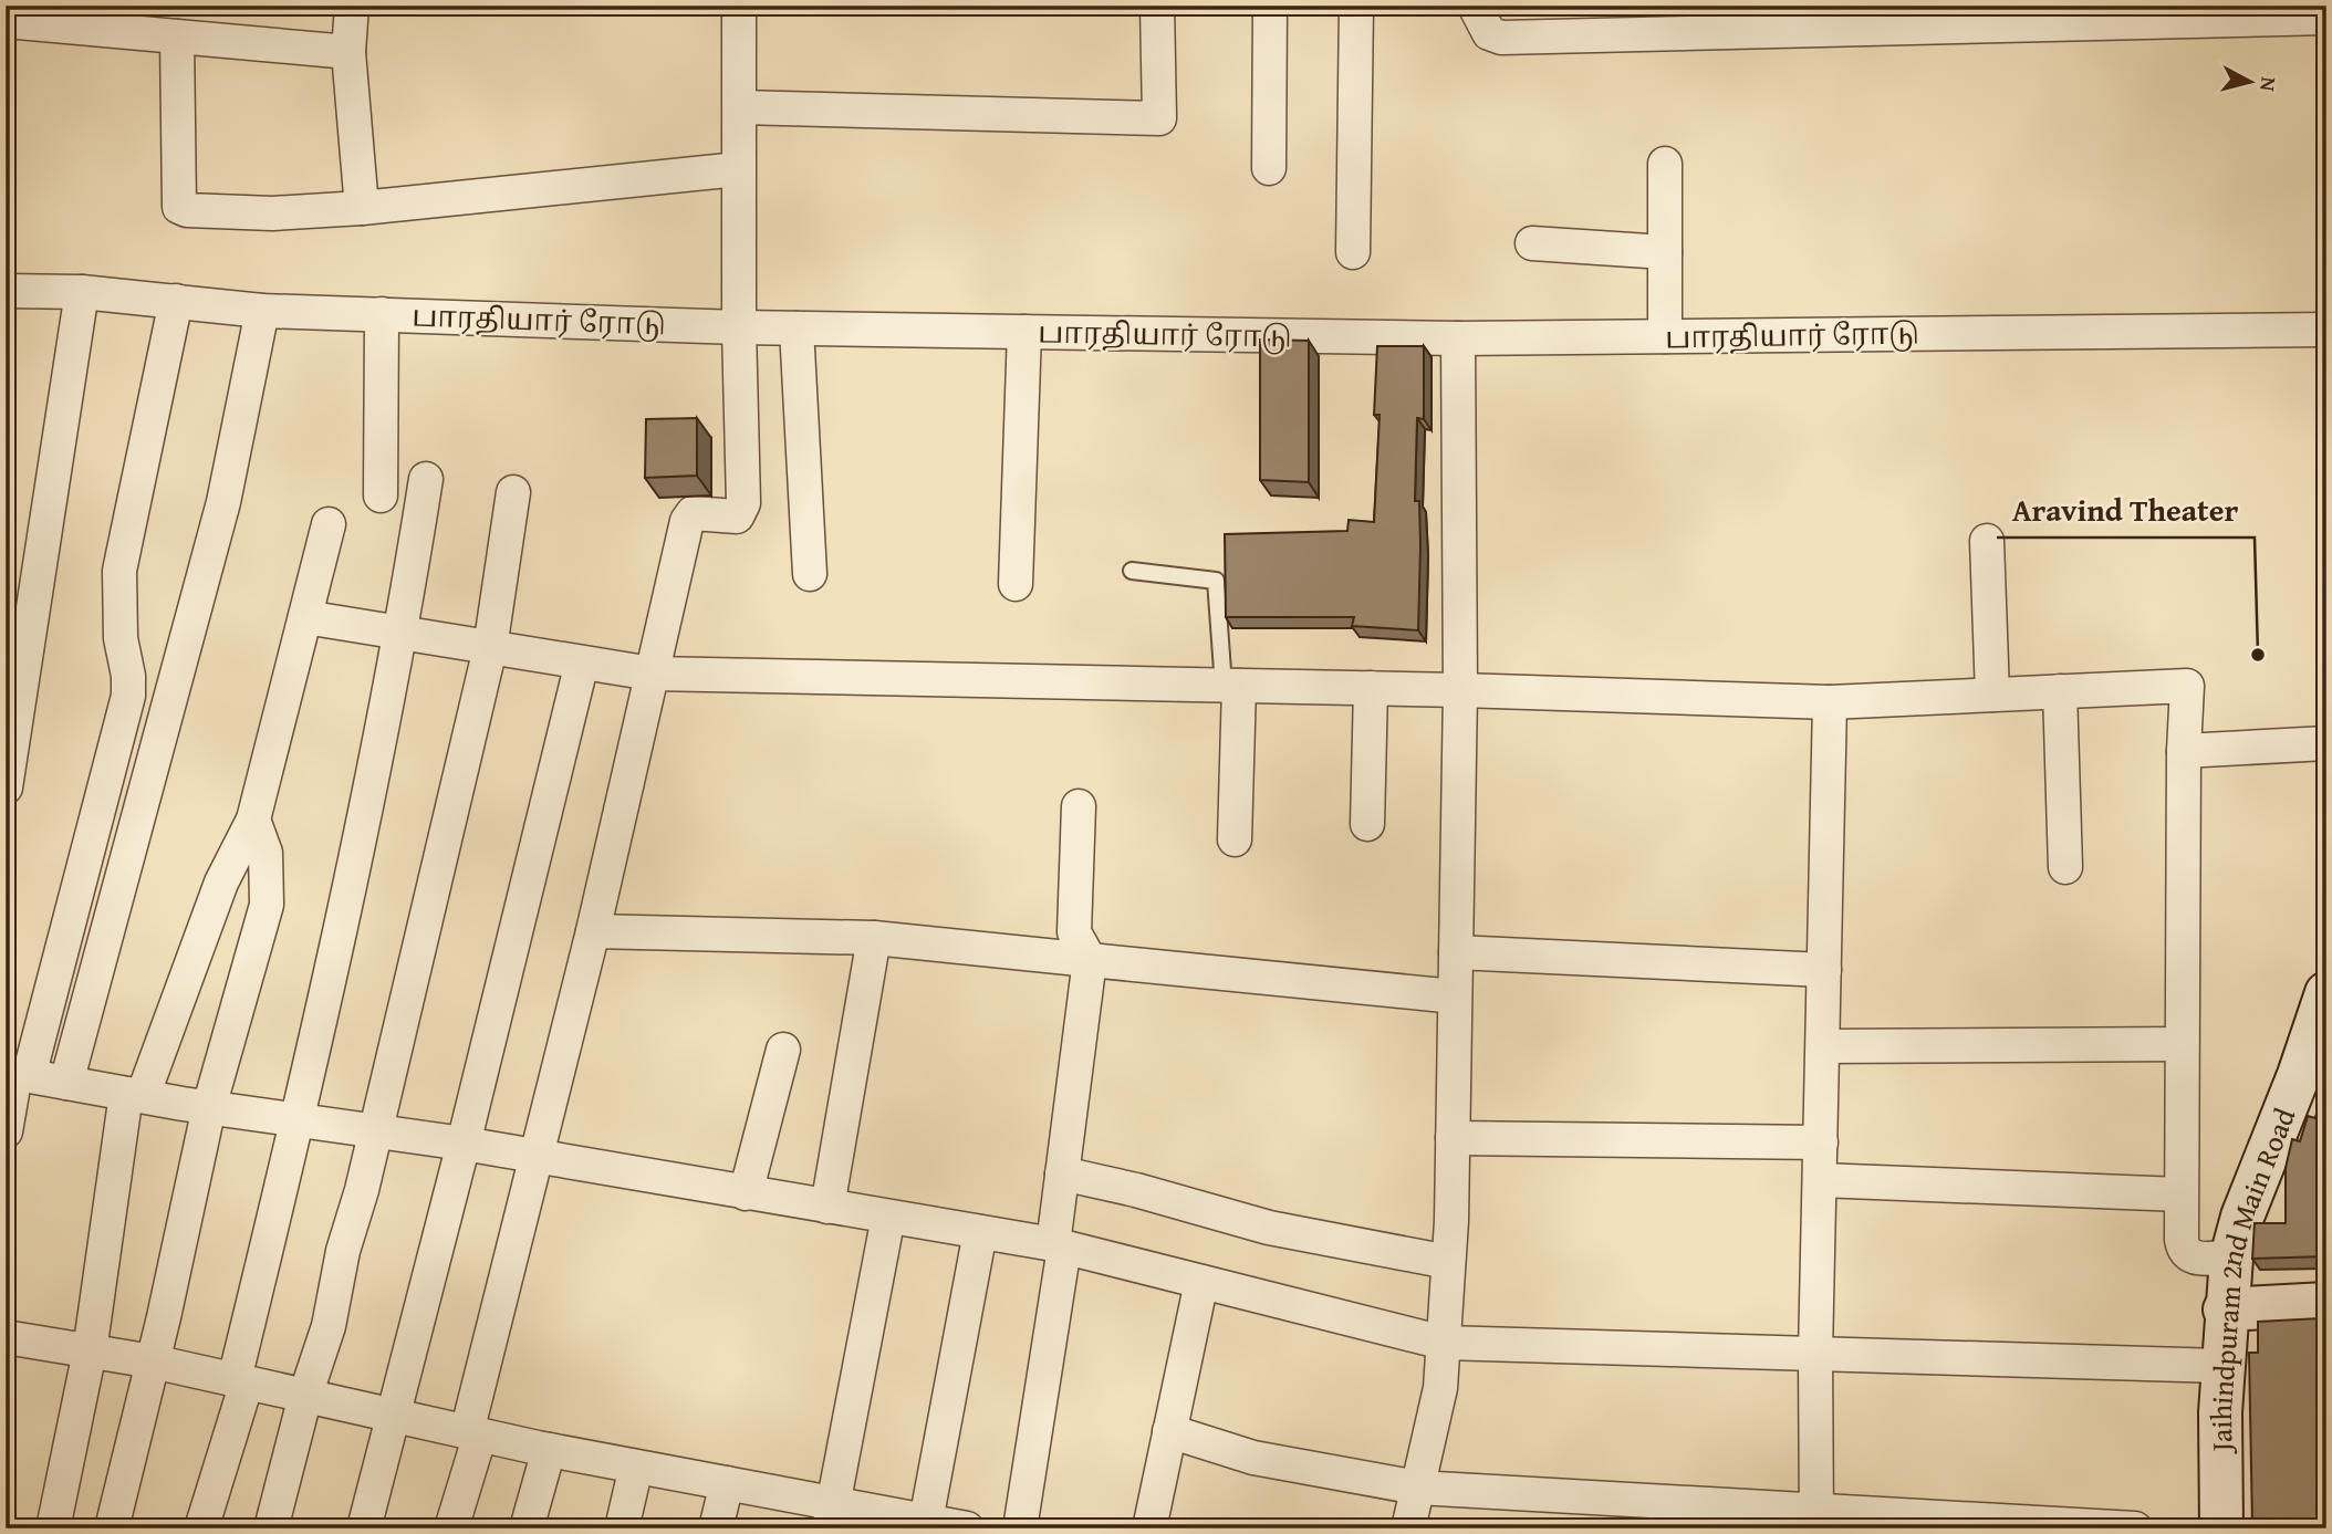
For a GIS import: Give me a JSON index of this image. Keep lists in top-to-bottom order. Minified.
{"streets":{"street":["பாரதியார் ரோடு","Jaihindpuram 2nd Main Road"]},"places":["Aravind Theater"],"north":"right"}
